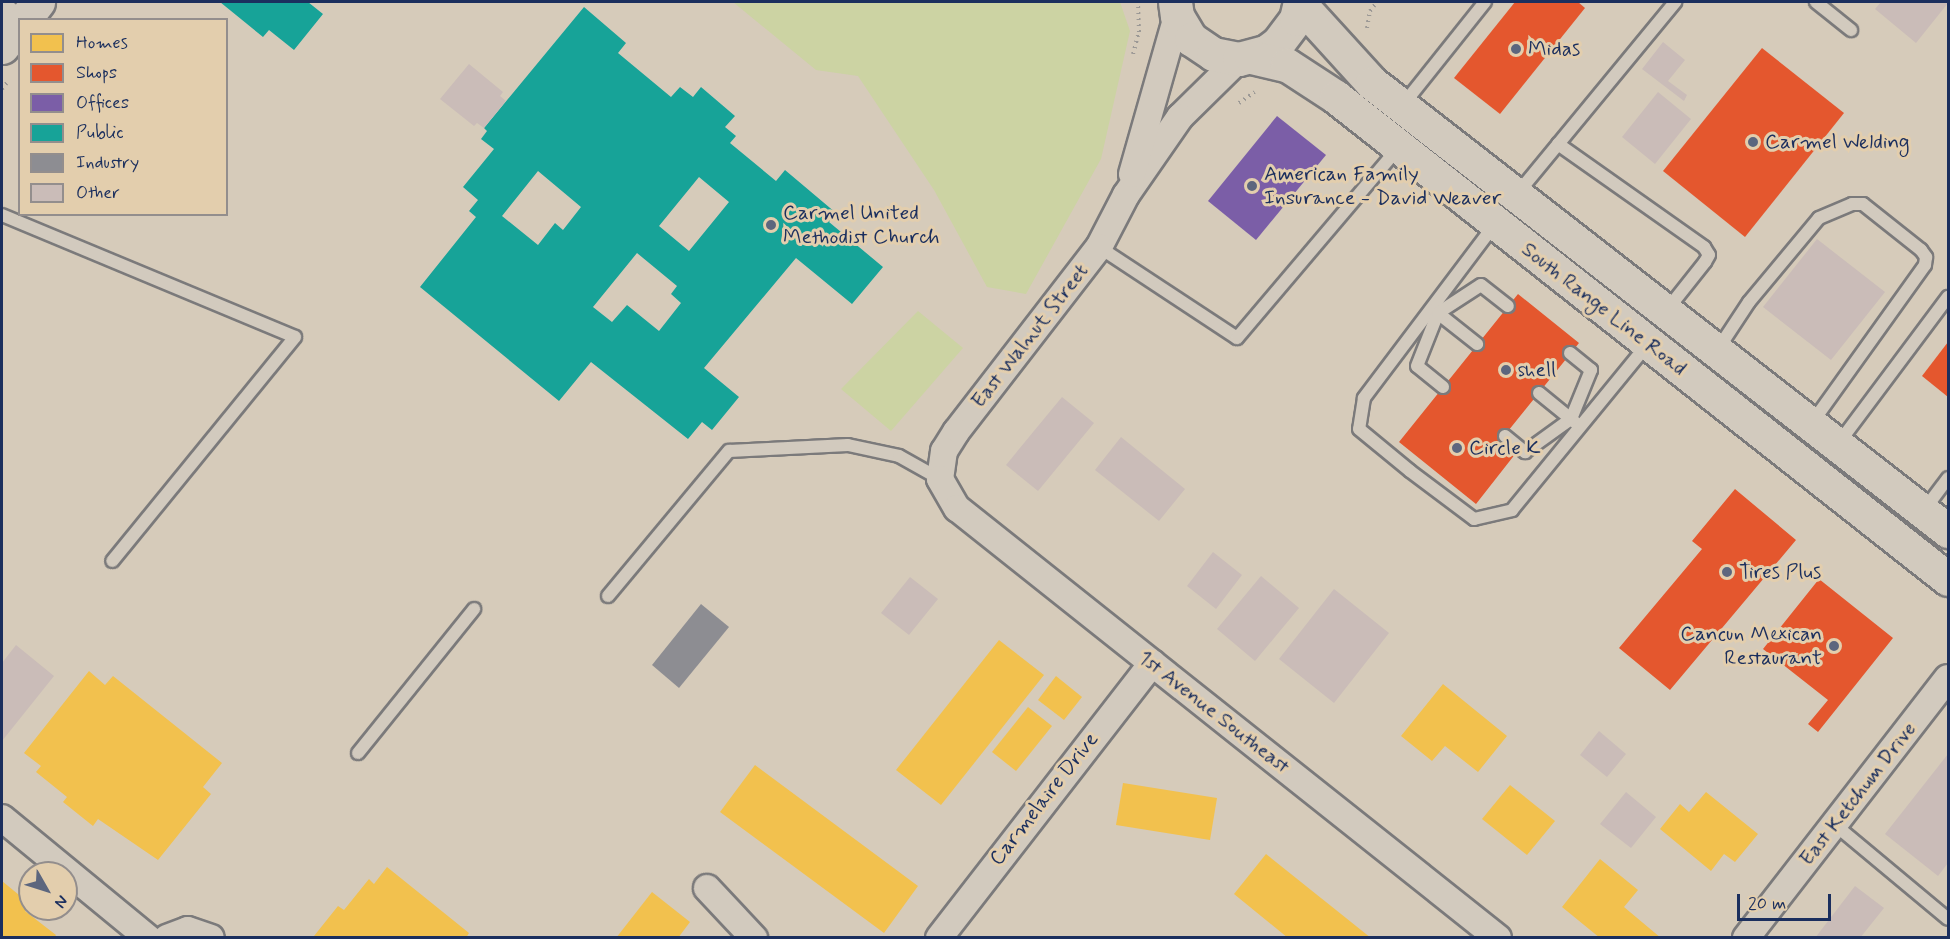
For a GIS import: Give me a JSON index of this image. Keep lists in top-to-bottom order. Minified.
{"streets":{"main road":["South Range Line Road"],"street":["East Walnut Street","1st Avenue Southeast","East Ketchum Drive","Carmelaire Drive"]},"crossings":[["South Range Line Road","East Walnut Street"],["East Walnut Street","1st Avenue Southeast"],["1st Avenue Southeast","Carmelaire Drive"]],"places":["Midas","Carmel Welding","American Family Insurance - David Weaver","Carmel United Methodist Church","shell","Circle K","Tires Plus","Cancun Mexican Restaurant"],"legend":["Homes","Shops","Offices","Public","Industry","Other"],"scale_bar":"20 m","north":"bottom right"}
